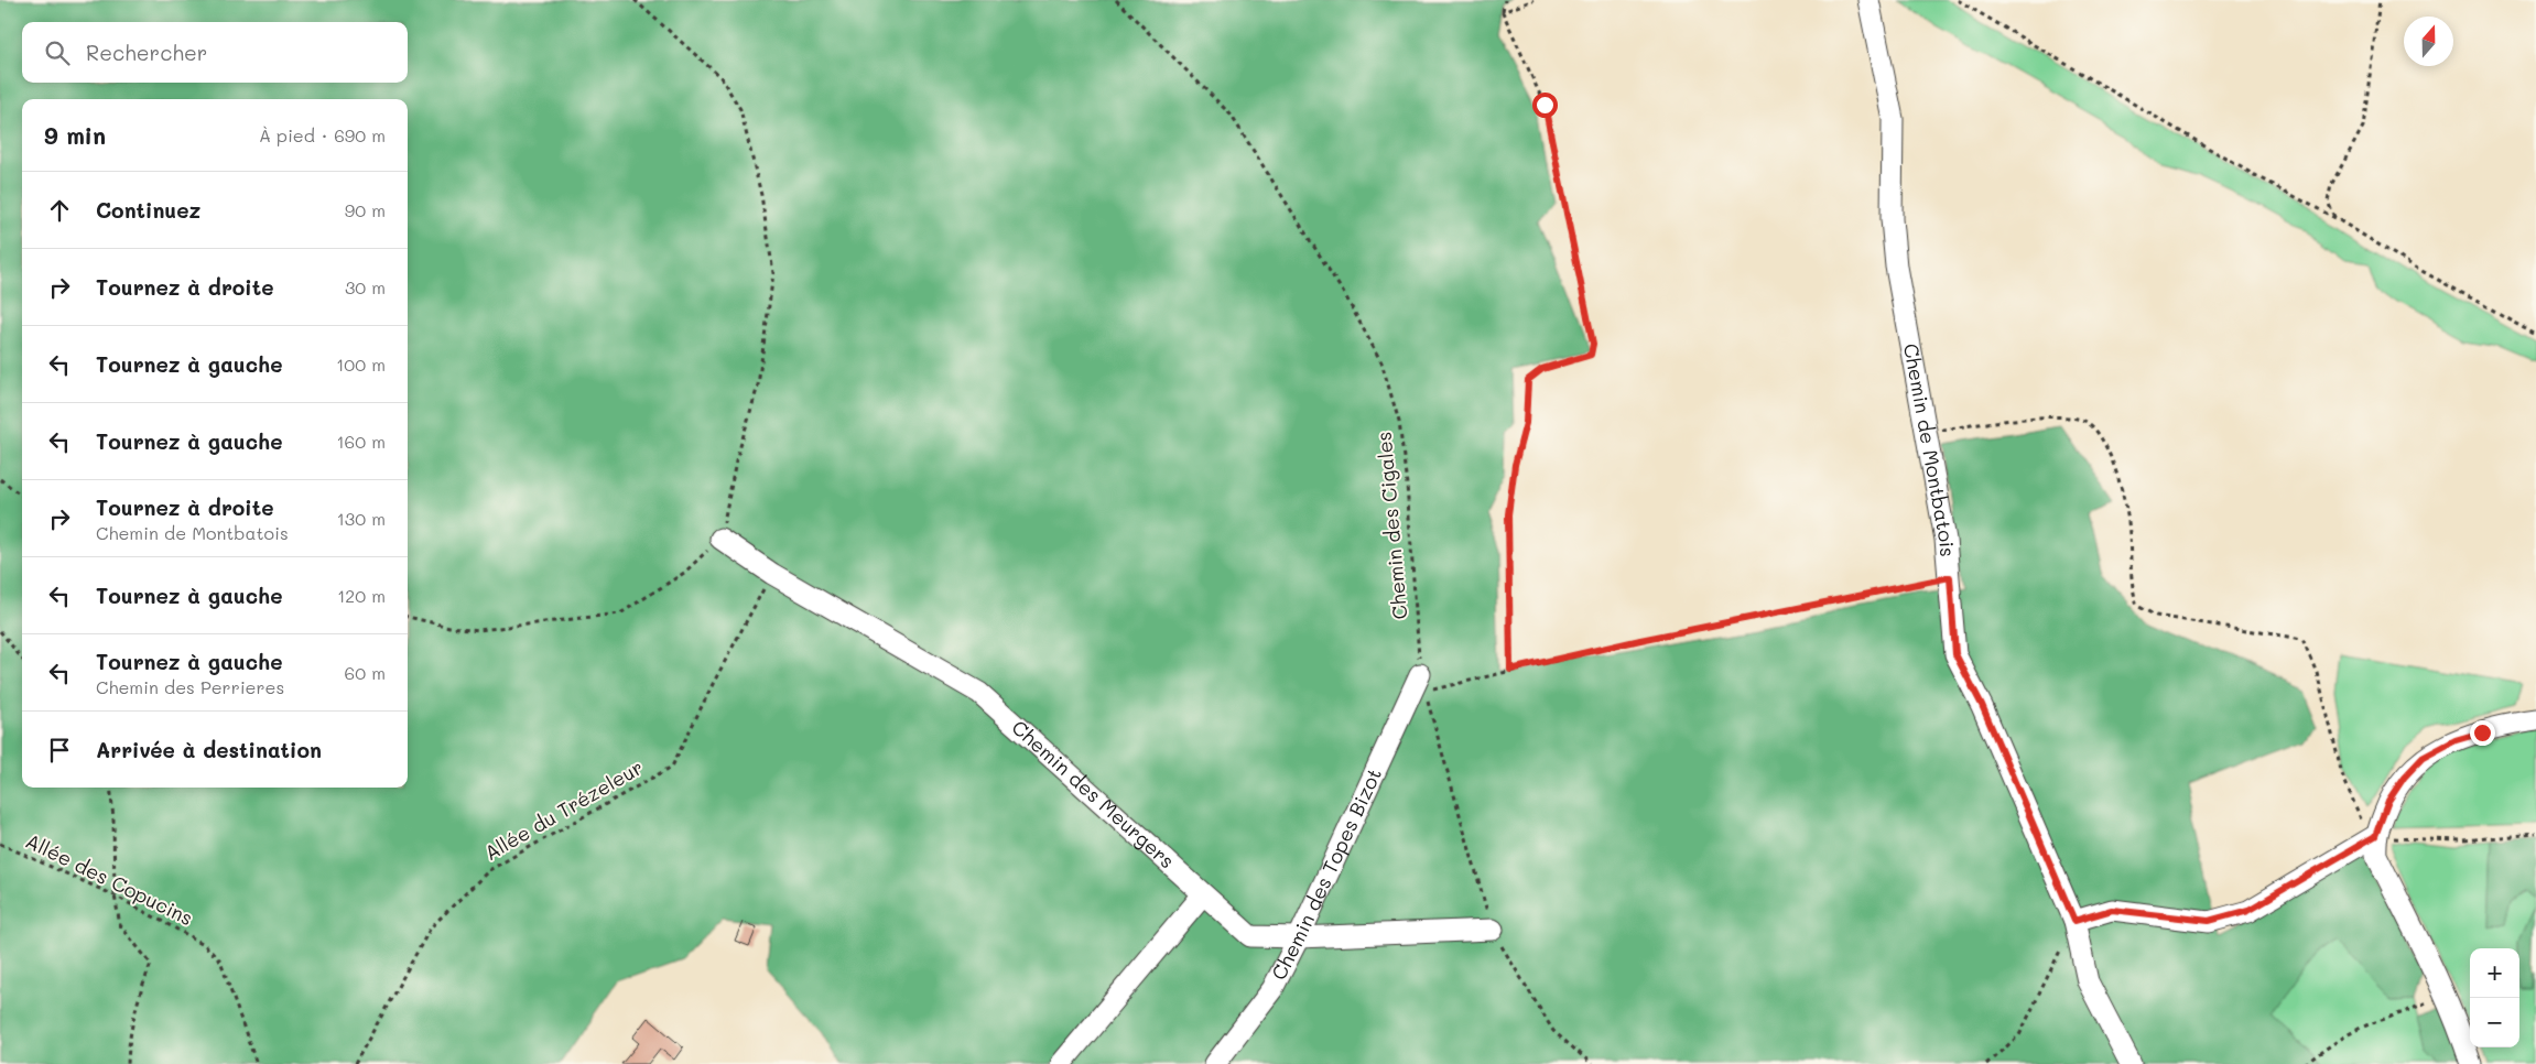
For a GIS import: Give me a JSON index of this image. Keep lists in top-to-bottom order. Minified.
{"streets":{"street":["Chemin de Montbatois","Chemin des Meurgers","Chemin des Topes Bizot"],"path":["Chemin des Cigales","Allée du Trézeleur","Allée des Copucins"]},"crossings":[["Chemin des Cigales","Chemin des Meurgers"],["Chemin des Cigales","Chemin des Topes Bizot"],["Chemin des Meurgers","Allée du Trézeleur"],["Chemin des Meurgers","Chemin des Topes Bizot"]],"north":"top","page":{"search":"Rechercher","heading":["9 min","À pied · 690 m"],"list":[["Continuez","90 m"],["Tournez à droite","30 m"],["Tournez à gauche","100 m"],["Tournez à gauche","160 m"],["Tournez à droite","Chemin de Montbatois","130 m"],["Tournez à gauche","120 m"],["Tournez à gauche","Chemin des Perrieres","60 m"],"Arrivée à destination"],"map_buttons":["+","−"]}}
